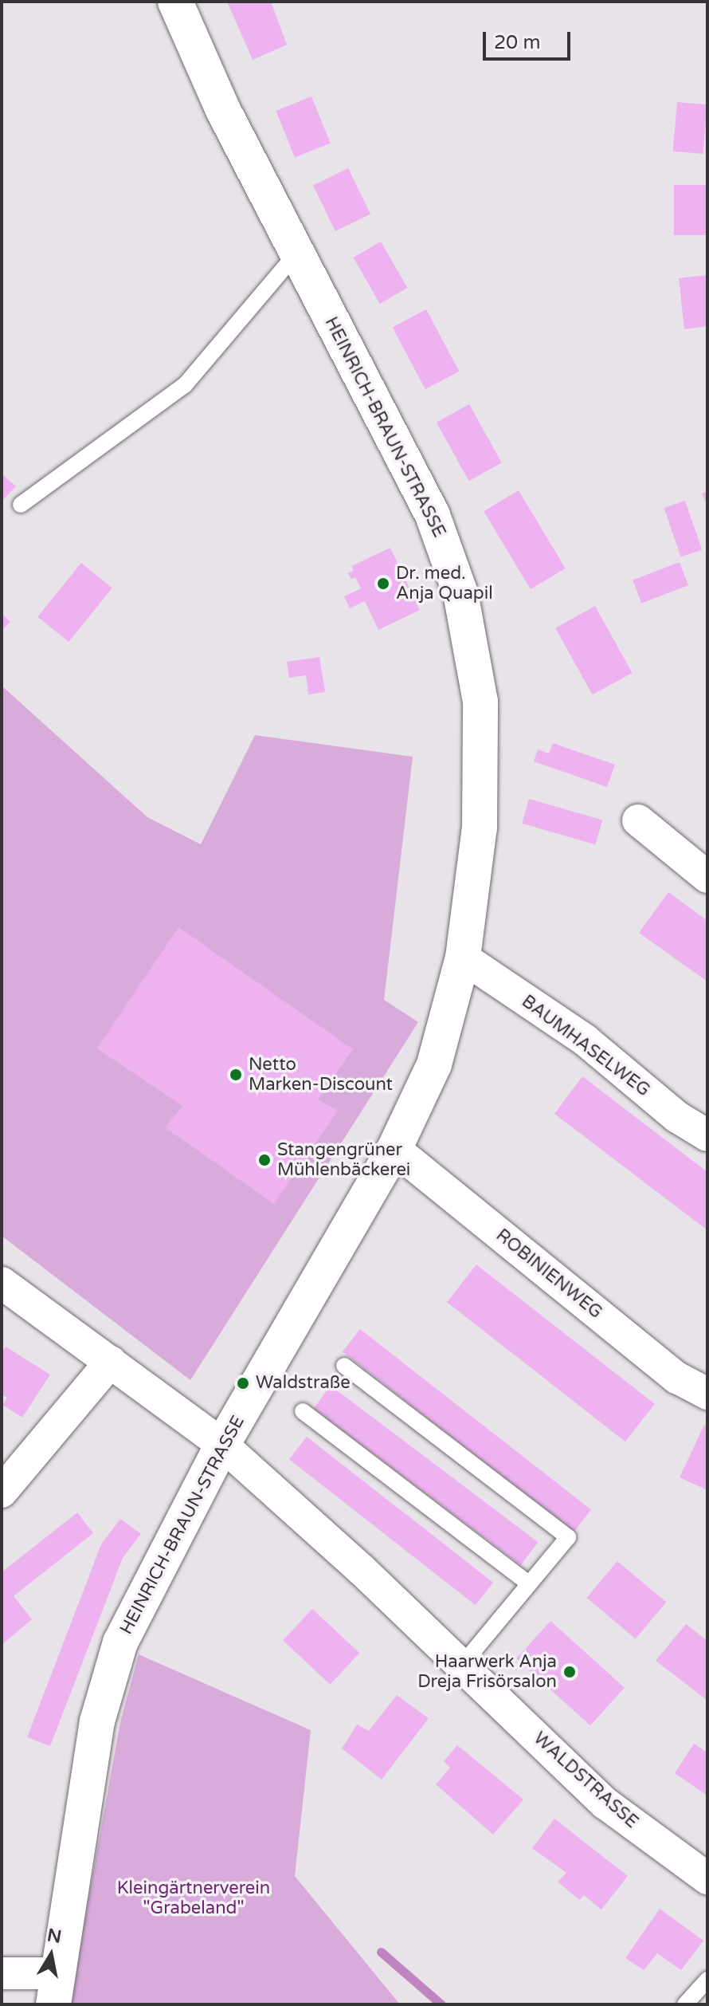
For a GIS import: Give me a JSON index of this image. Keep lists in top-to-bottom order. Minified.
{"streets":{"street":["HEINRICH-BRAUN-STRASSE","BAUMHASELWEG","ROBINIENWEG","WALDSTRASSE"]},"crossings":[["HEINRICH-BRAUN-STRASSE","BAUMHASELWEG"],["HEINRICH-BRAUN-STRASSE","ROBINIENWEG"],["HEINRICH-BRAUN-STRASSE","WALDSTRASSE"]],"parks":["Kleingärtnerverein \"Grabeland\""],"places":["Dr. med. Anja Quapil","Netto Marken-Discount","Stangengrüner Mühlenbäckerei","Waldstraße","Haarwerk Anja Dreja Frisörsalon"],"scale_bar":"20 m","north":"top"}
